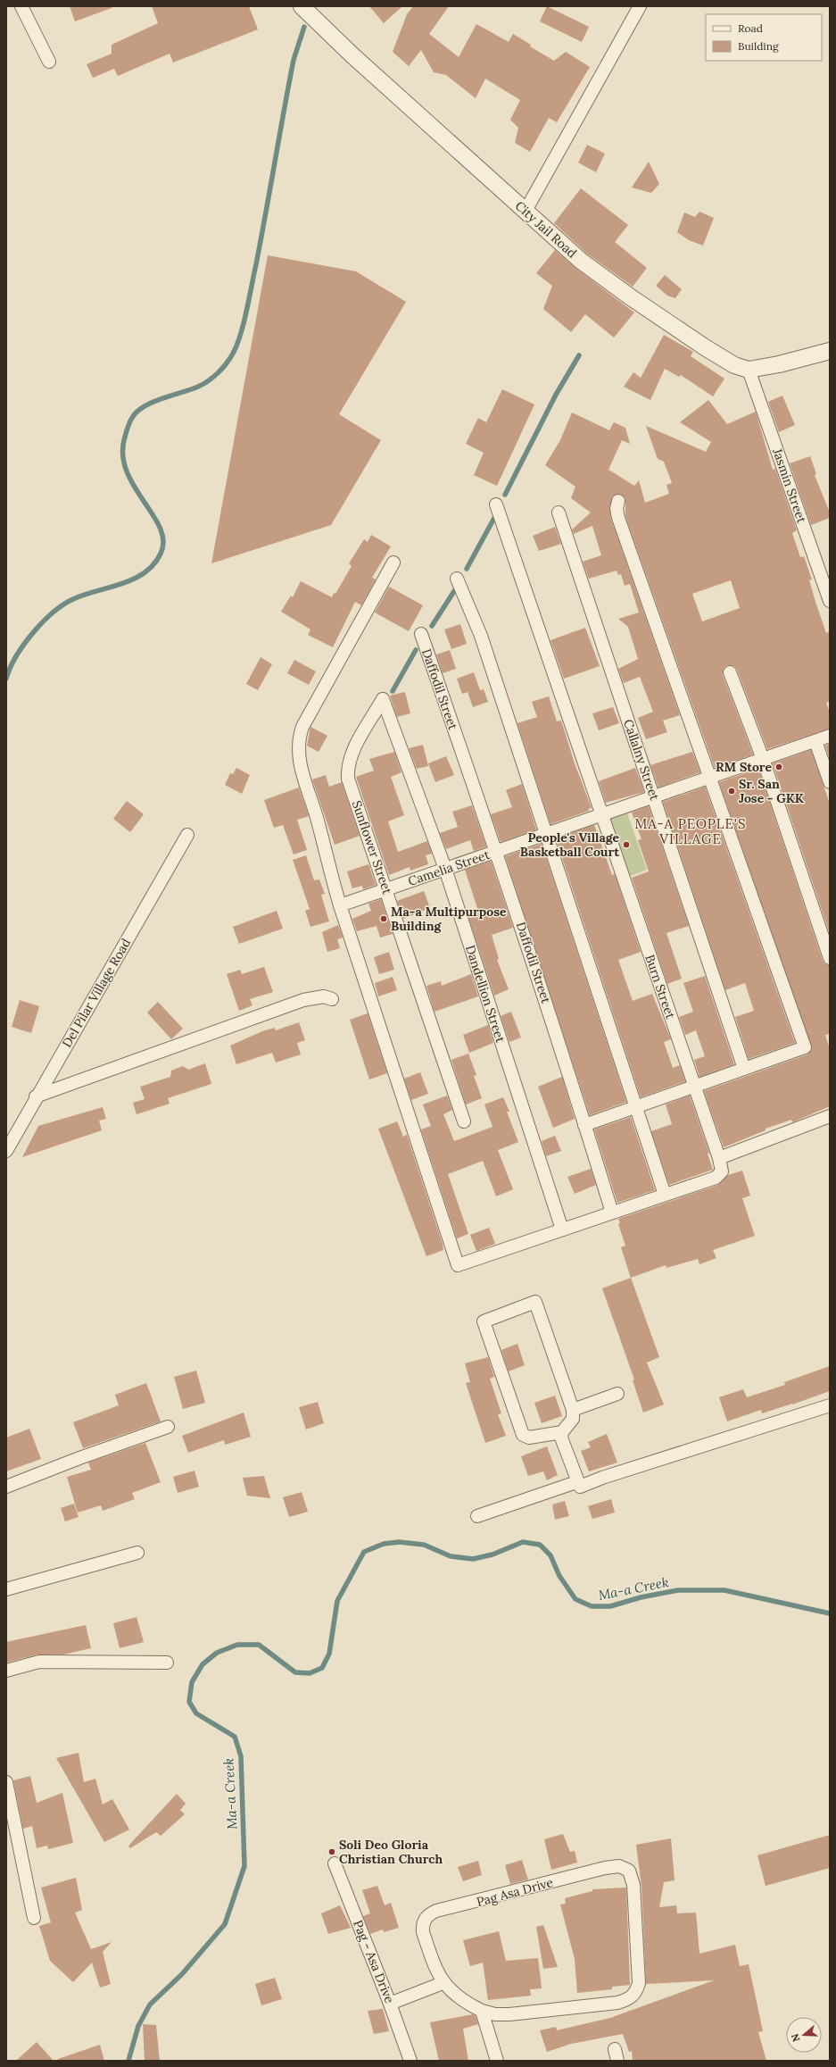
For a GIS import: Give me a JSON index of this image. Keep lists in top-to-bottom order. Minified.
{"streets":{"street":["City Jail Road","Jasmin Street","Daffodil Street","Callalny Street","Sunflower Street","Camelia Street","Burn Street","Del Pilar Village Road","Dandellion Street","Pag Asa Drive","Pag - Asa Drive"]},"crossings":[["City Jail Road","Jasmin Street"],["Daffodil Street","Camelia Street"],["Daffodil Street","Burn Street"],["Sunflower Street","Camelia Street"],["Sunflower Street","Dandellion Street"],["Camelia Street","Burn Street"],["Camelia Street","Dandellion Street"],["Burn Street","Dandellion Street"]],"districts":["MA-A PEOPLE'S VILLAGE"],"water":["Ma-a Creek"],"places":["RM Store","Sr. San Jose - GKK","People's Village Basketball Court","Ma-a Multipurpose Building","Soli Deo Gloria Christian Church"],"legend":["Road","Building"],"north":"left"}
